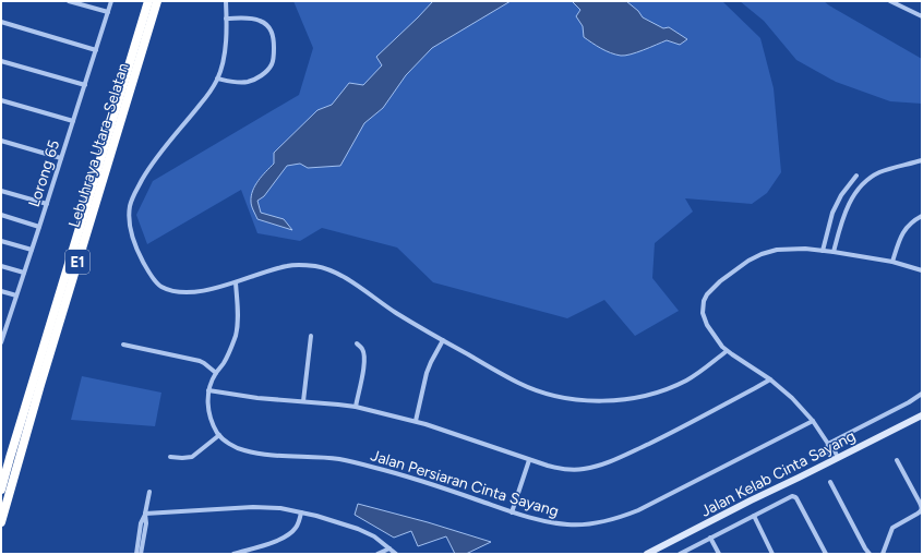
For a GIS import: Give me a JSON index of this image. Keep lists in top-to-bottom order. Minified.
{"streets":{"highway":["Lebuhraya Utara–Selatan","E1"],"main road":["Jalan Kelab Cinta Sayang"],"street":["Lorong 65","Jalan Persiaran Cinta Sayang"]}}
